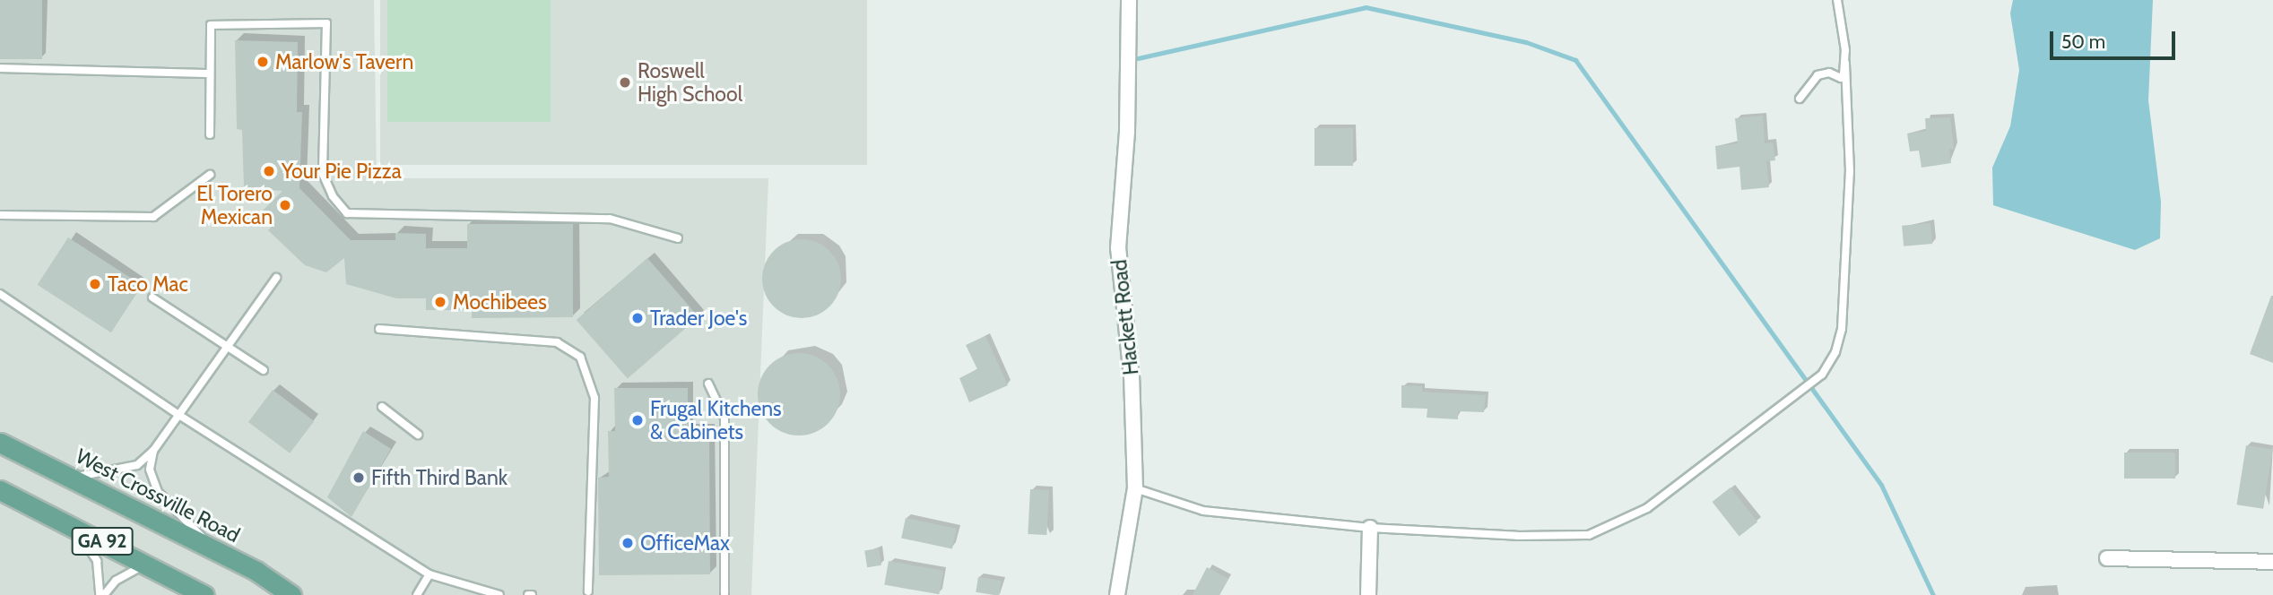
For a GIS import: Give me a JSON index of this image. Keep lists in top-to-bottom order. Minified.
{"streets":{"main road":["West Crossville Road","GA 92"],"street":["Hackett Road"]},"places":["Marlow's Tavern","Roswell High School","Your Pie Pizza","El Torero Mexican","Taco Mac","Mochibees","Trader Joe's","Frugal Kitchens & Cabinets","Fifth Third Bank","OfficeMax"],"scale_bar":"50 m"}
